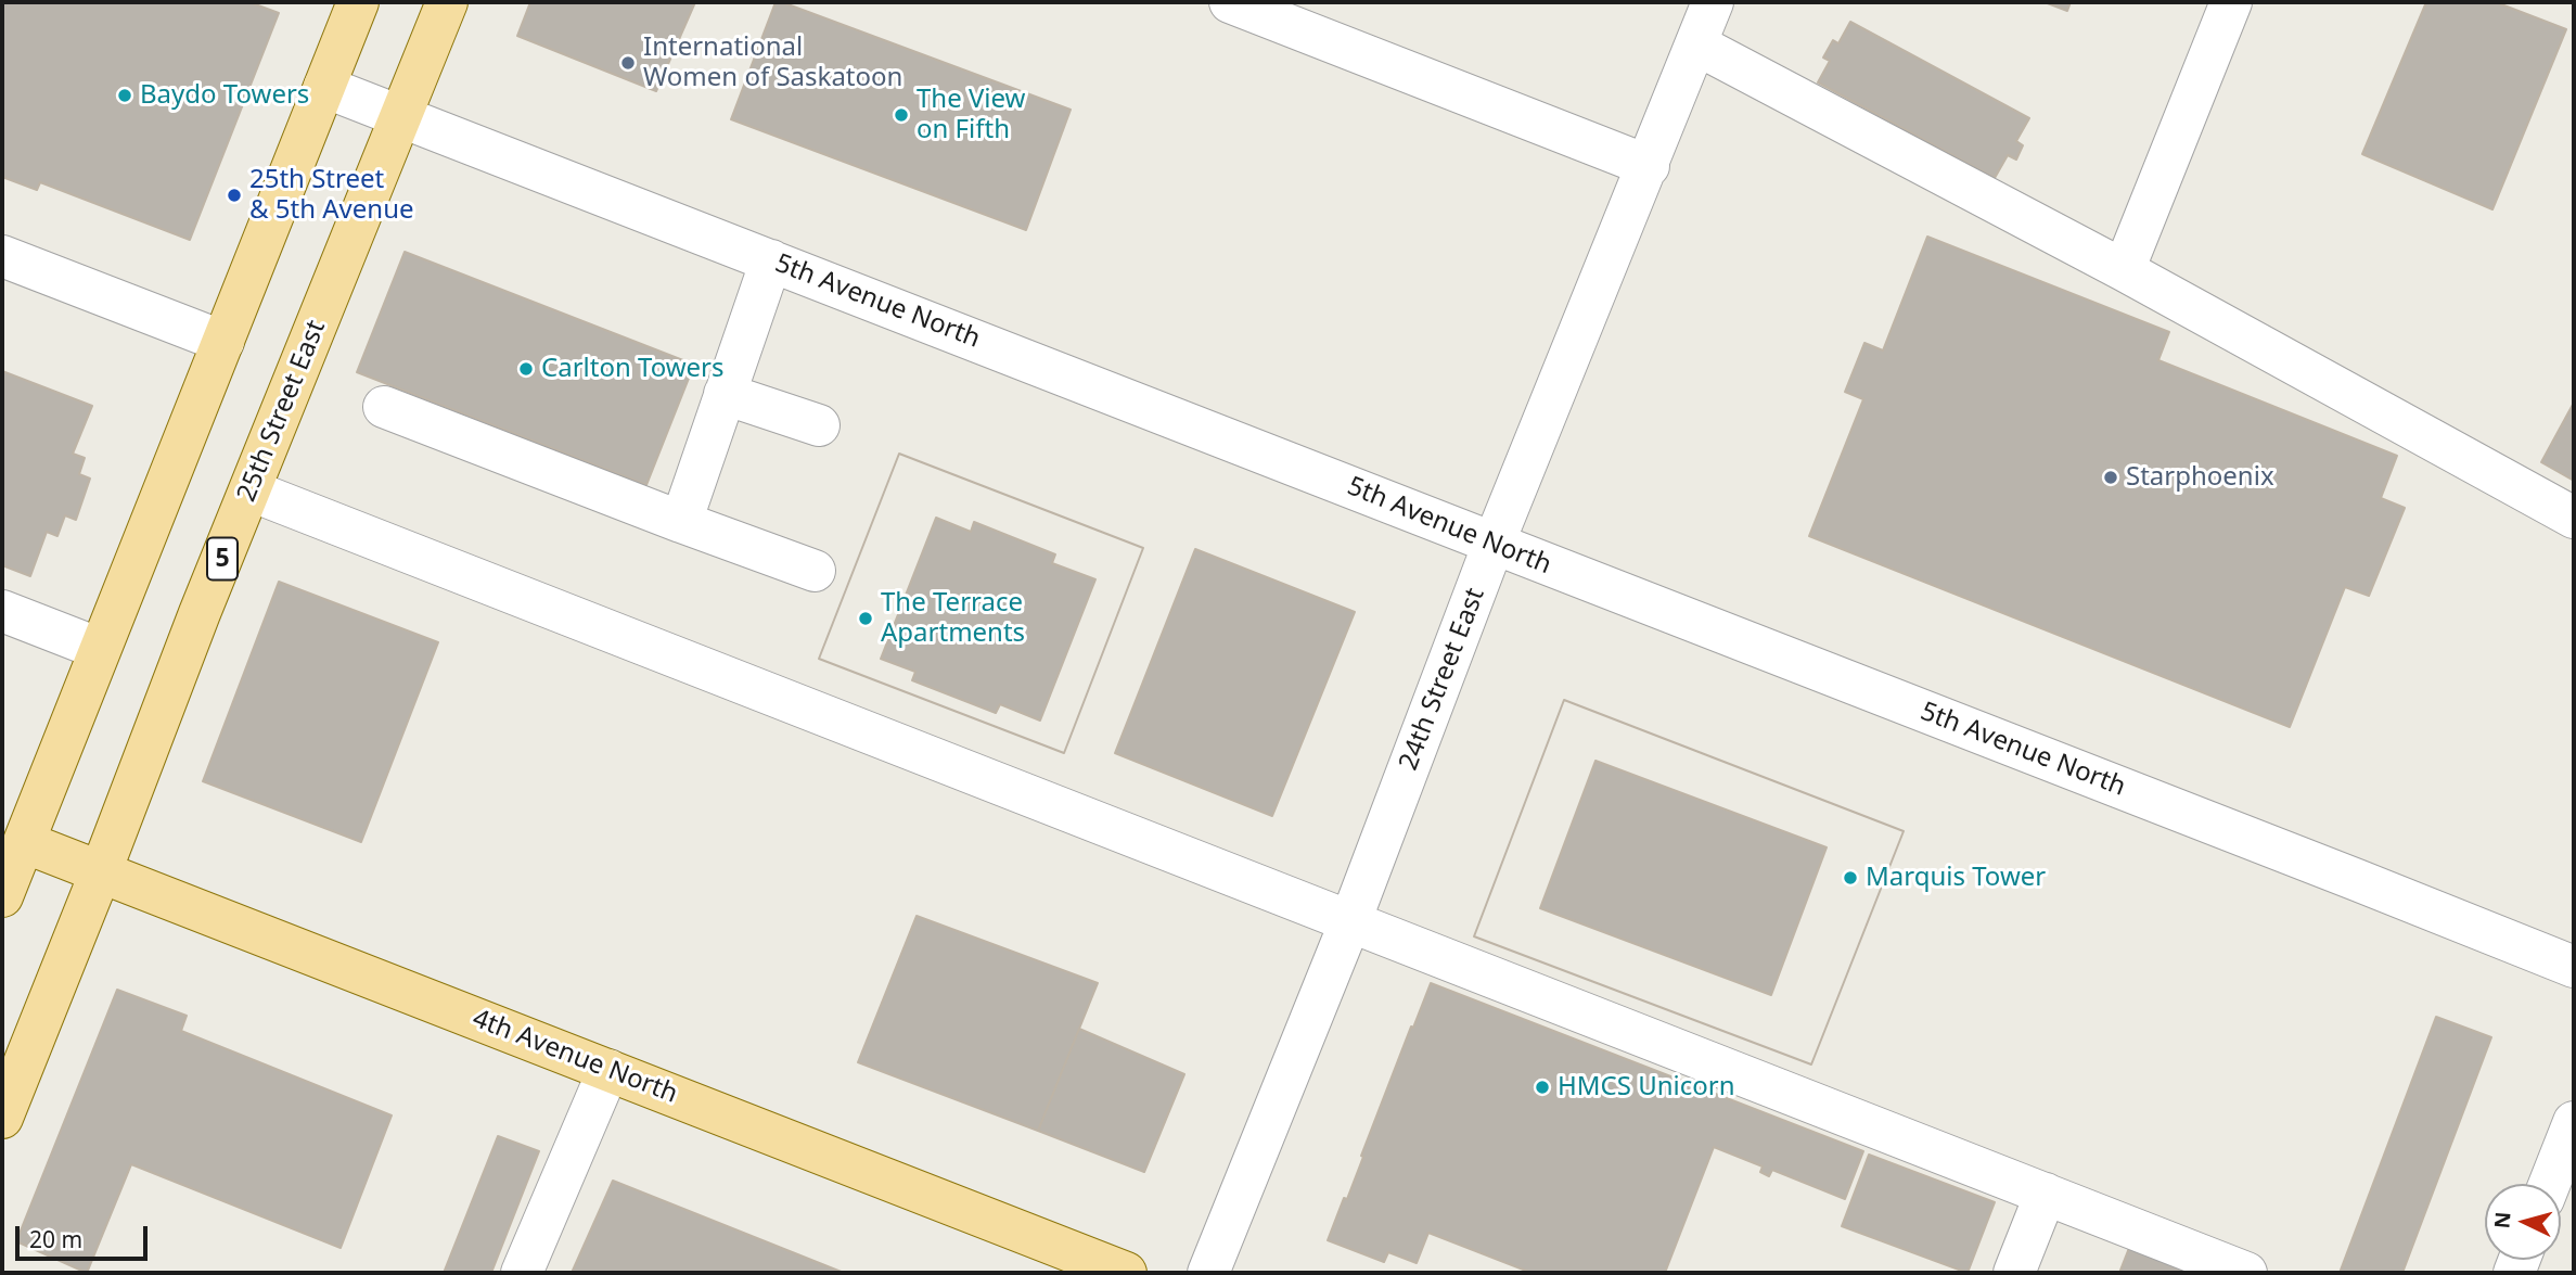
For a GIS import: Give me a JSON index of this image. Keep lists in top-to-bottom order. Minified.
{"streets":{"main road":["25th Street East","5","4th Avenue North"],"street":["5th Avenue North","24th Street East"]},"crossings":[["5th Avenue North","25th Street East"],["5th Avenue North","24th Street East"],["25th Street East","4th Avenue North"]],"places":["International Women of Saskatoon","Baydo Towers","The View on Fifth","25th Street & 5th Avenue","Carlton Towers","Starphoenix","The Terrace Apartments","Marquis Tower","HMCS Unicorn"],"scale_bar":"20 m","north":"left"}
